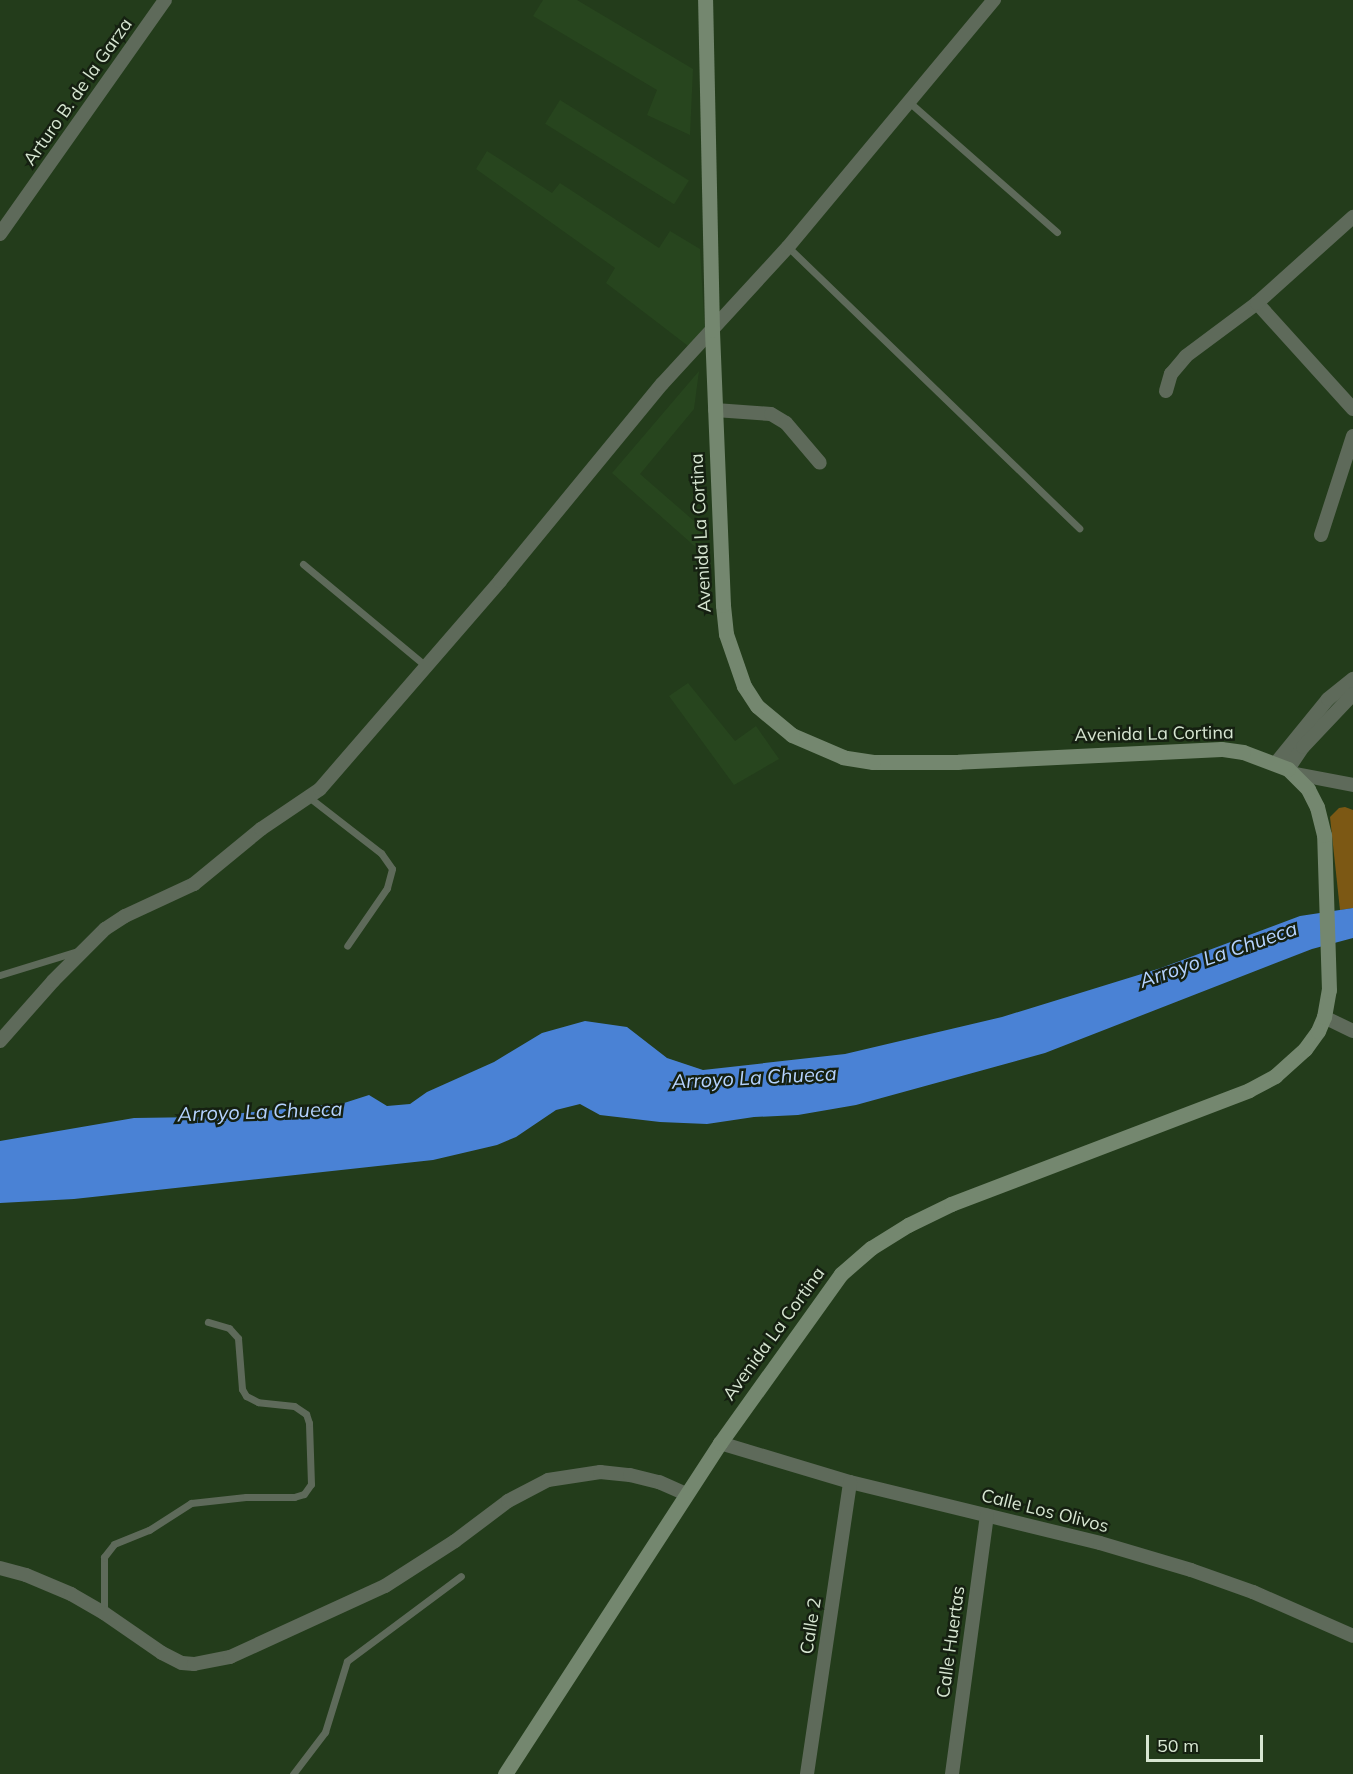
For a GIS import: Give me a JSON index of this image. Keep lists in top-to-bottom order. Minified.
{"streets":{"main road":["Avenida La Cortina"],"street":["Arturo B. de la Garza","Calle Los Olivos","Calle 2","Calle Huertas"]},"crossings":[["Avenida La Cortina","Calle Los Olivos"],["Calle Los Olivos","Calle 2"],["Calle Los Olivos","Calle Huertas"]],"water":["Arroyo La Chueca"],"scale_bar":"50 m"}
